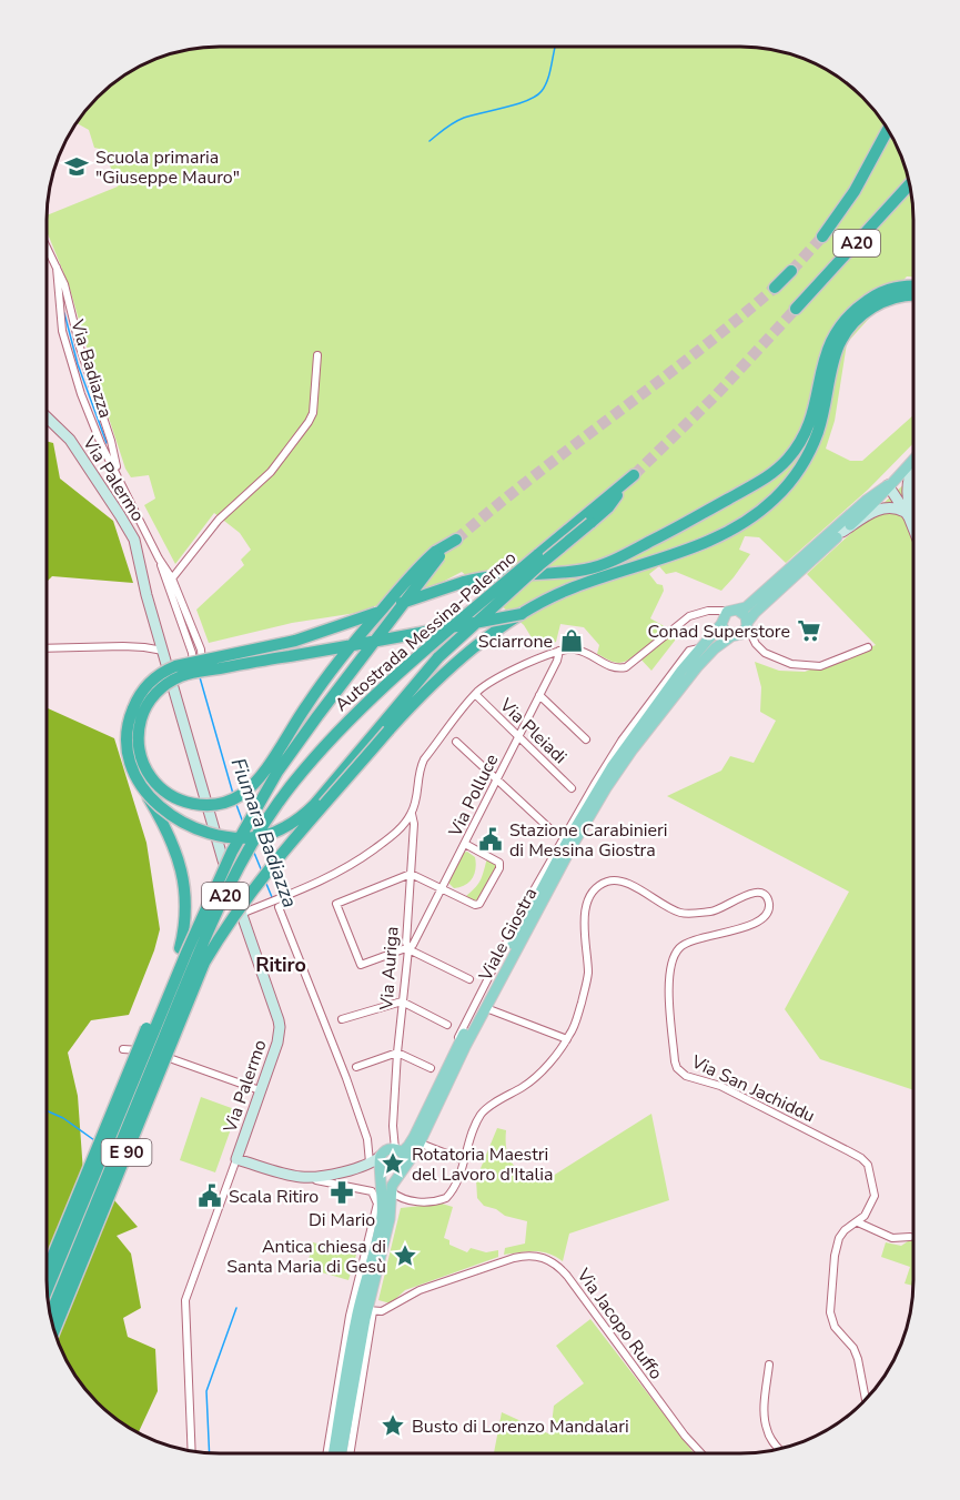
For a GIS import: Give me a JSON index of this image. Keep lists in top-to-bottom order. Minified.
{"streets":{"highway":["A20","Autostrada Messina-Palermo","E 90"],"main road":["Via Palermo","Viale Giostra"],"street":["Via Badiazza","Via Pleiadi","Via Polluce","Via Auriga","Via San Jachiddu","Via Jacopo Ruffo"]},"crossings":[["Via Pleiadi","Via Polluce"],["Via Pleiadi","Via Auriga"],["Via Polluce","Via Auriga"],["Viale Giostra","Via San Jachiddu"],["Viale Giostra","Via Jacopo Ruffo"]],"districts":["Ritiro"],"water":["Fiumara Badiazza"],"places":{"school or university":["Scuola primaria \"Giuseppe Mauro\""],"supermarket":["Conad Superstore"],"shop":["Sciarrone"],"public building":["Stazione Carabinieri di Messina Giostra","Scala Ritiro"],"place":["Rotatoria Maestri del Lavoro d'Italia","Antica chiesa di Santa Maria di Gesù","Busto di Lorenzo Mandalari"],"pharmacy":["Di Mario"]}}
